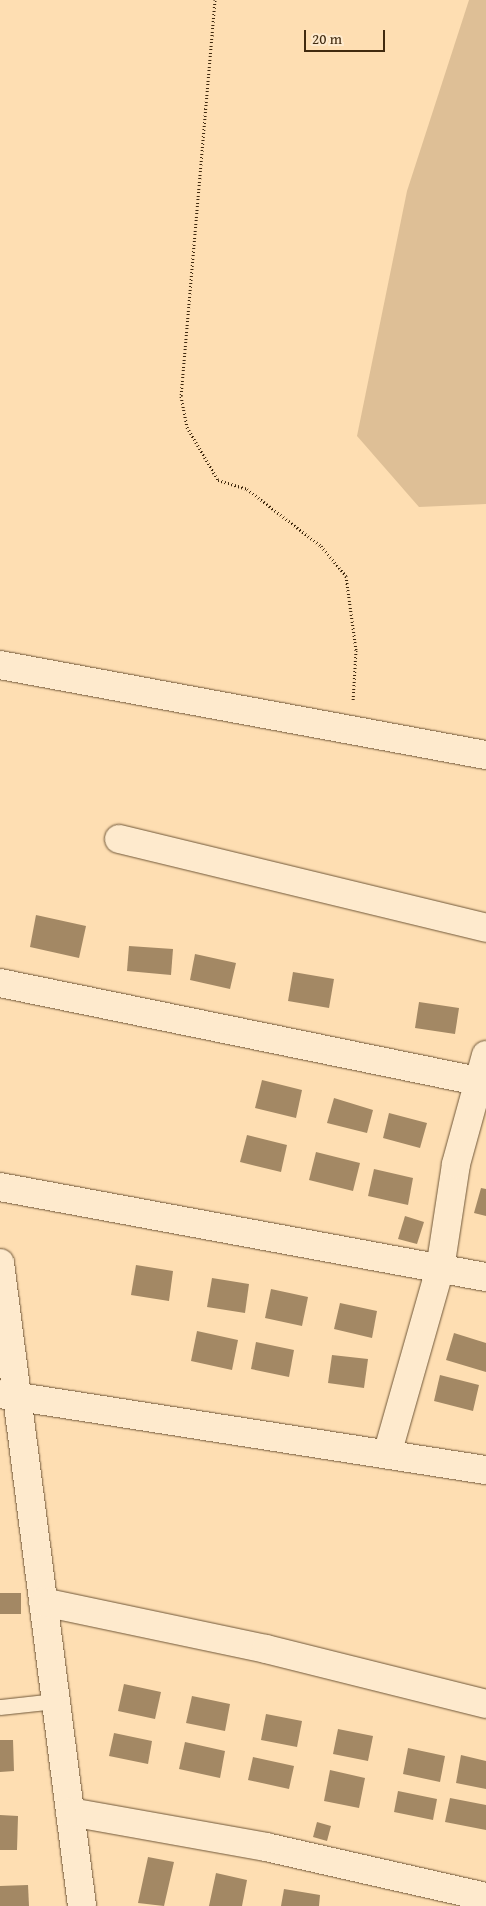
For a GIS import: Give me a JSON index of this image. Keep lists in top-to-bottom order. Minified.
{"scale_bar":"20 m"}
